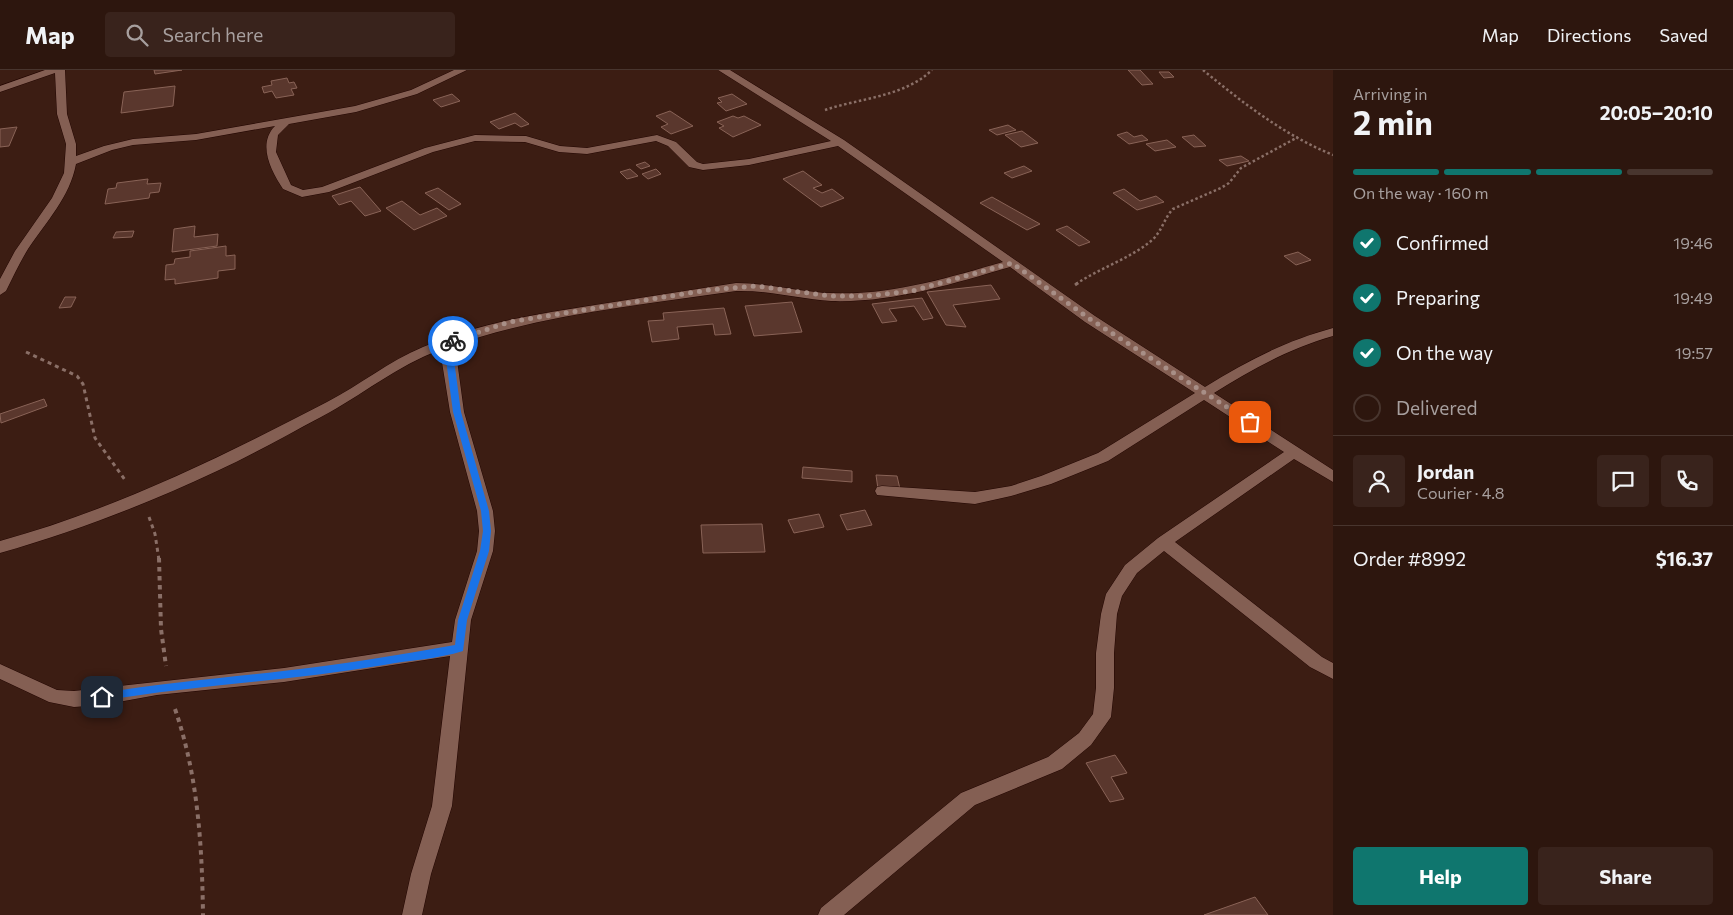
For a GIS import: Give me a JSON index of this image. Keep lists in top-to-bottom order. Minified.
{"page":{"header":"Map","search":"Search here","nav":["Map","Directions","Saved"],"heading":["2 min","Arriving in","20:05–20:10"],"panel":["Jordan","Courier · 4.8","Order #8992","$16.37"],"bar":"On the way · 160 m","list":[["Confirmed","19:46"],["Preparing","19:49"],["On the way","19:57"],"Delivered"],"buttons":["Help","Share"]}}
